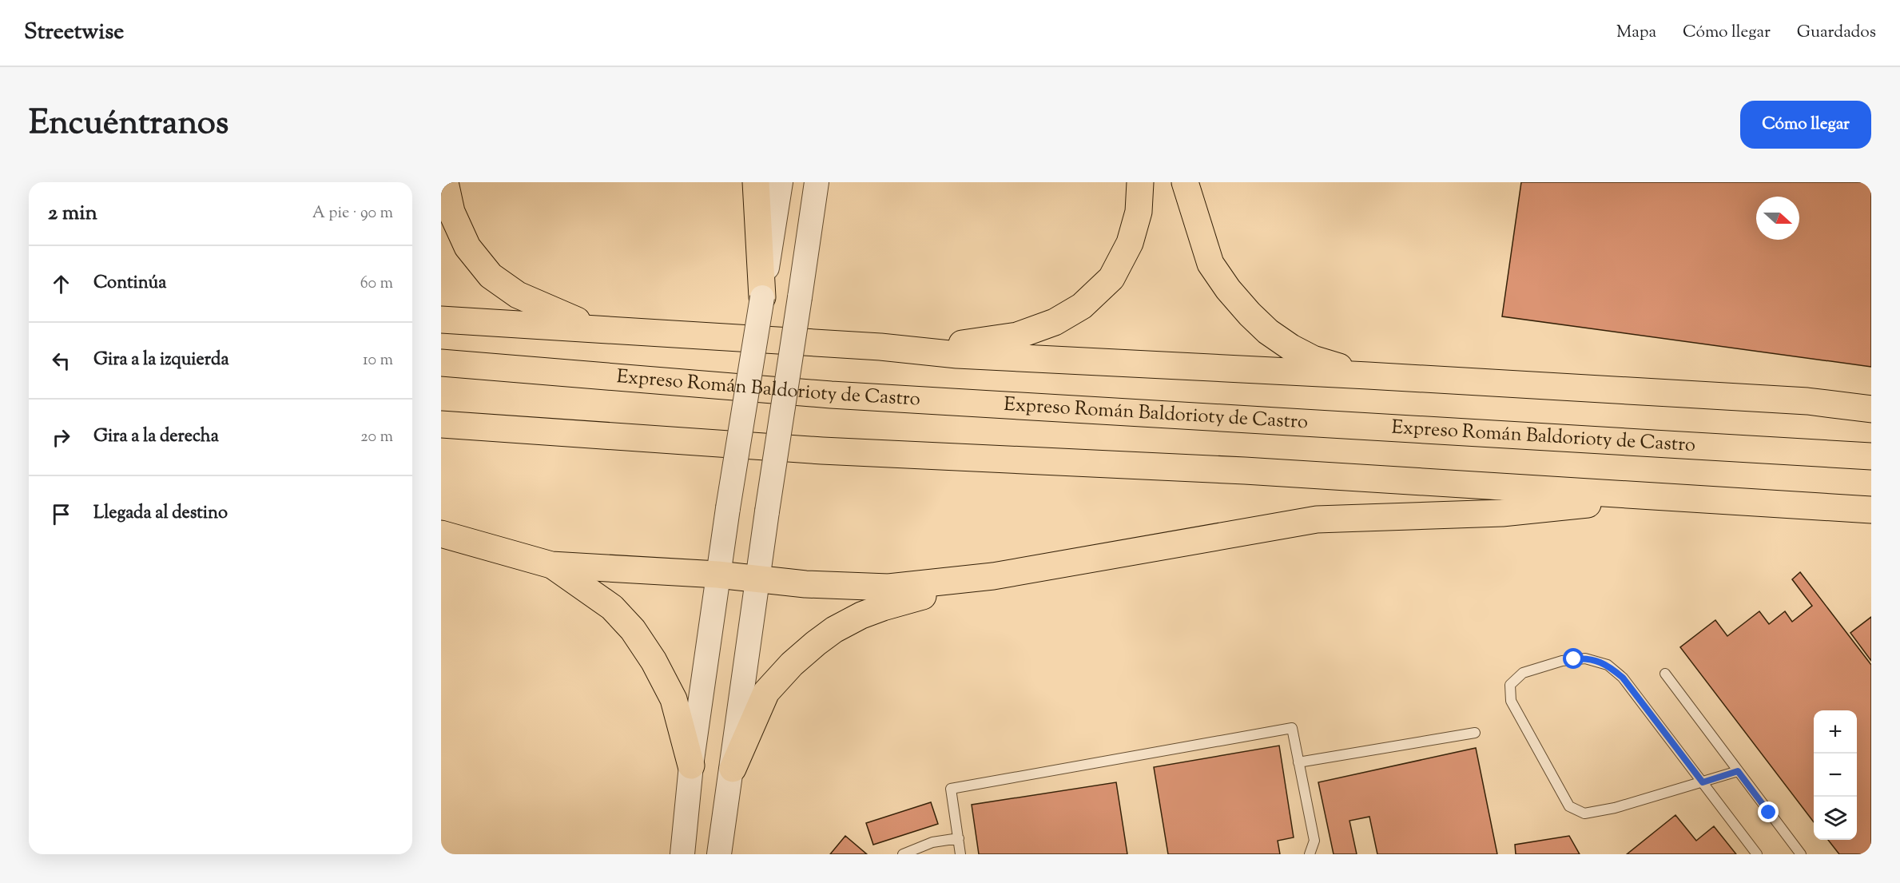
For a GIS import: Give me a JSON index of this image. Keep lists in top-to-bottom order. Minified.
{"streets":{"highway":["Expreso Román Baldorioty de Castro"]},"north":"right","page":{"header":"Streetwise","nav":["Mapa","Cómo llegar","Guardados"],"title":"Encuéntranos","buttons":"Cómo llegar","heading":["2 min","A pie · 90 m"],"list":[["Continúa","60 m"],["Gira a la izquierda","10 m"],["Gira a la derecha","20 m"],"Llegada al destino"],"map_buttons":["+","−"]}}
